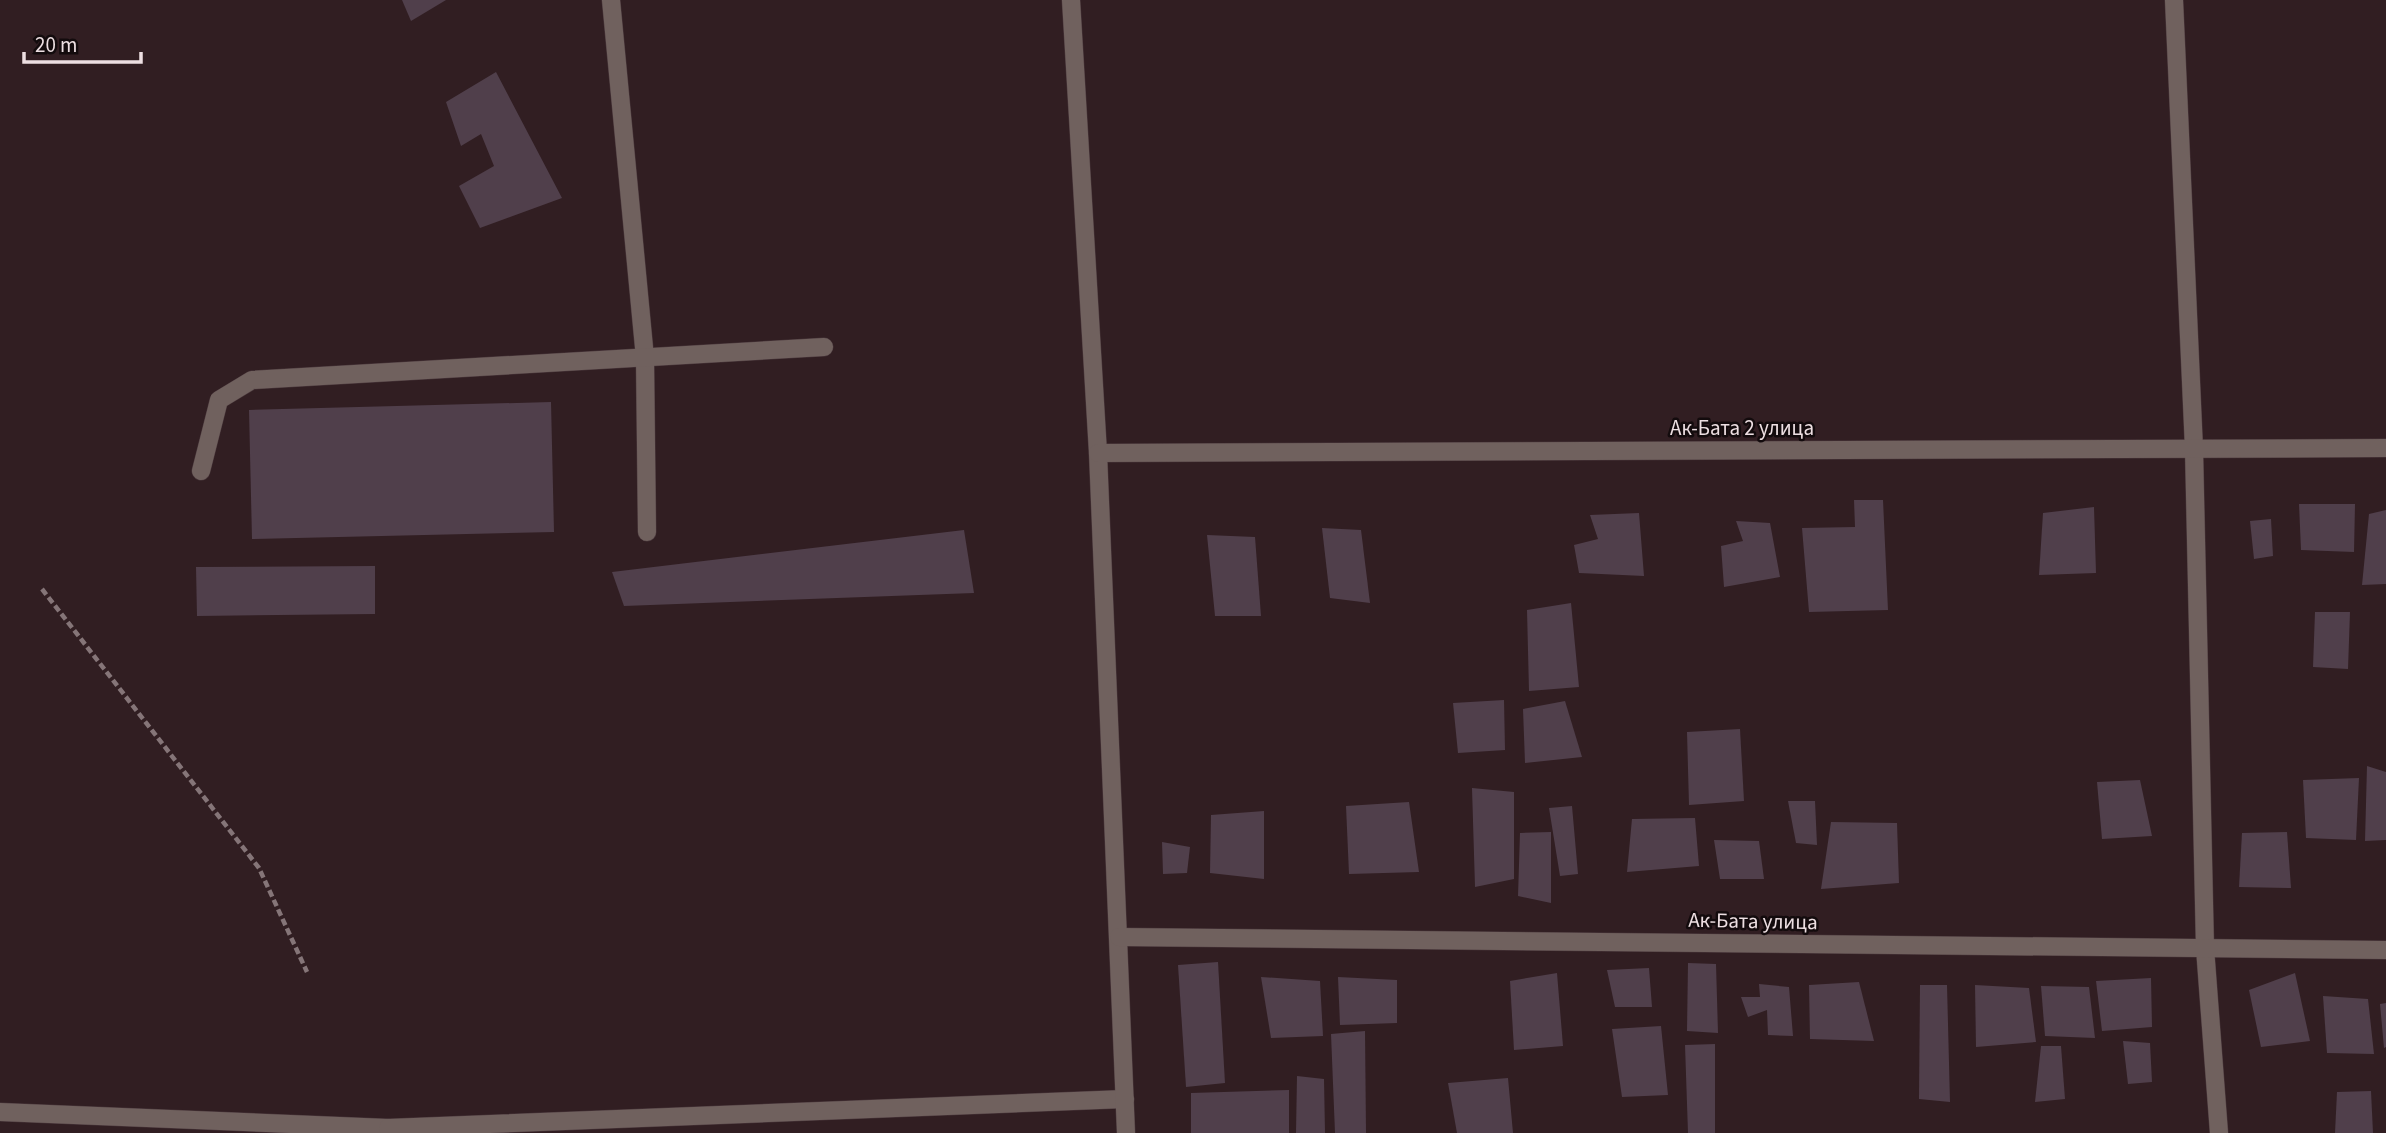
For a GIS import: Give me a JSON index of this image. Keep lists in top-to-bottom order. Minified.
{"streets":{"street":["Ак-Бата 2 улица","Ак-Бата улица"]},"scale_bar":"20 m"}
